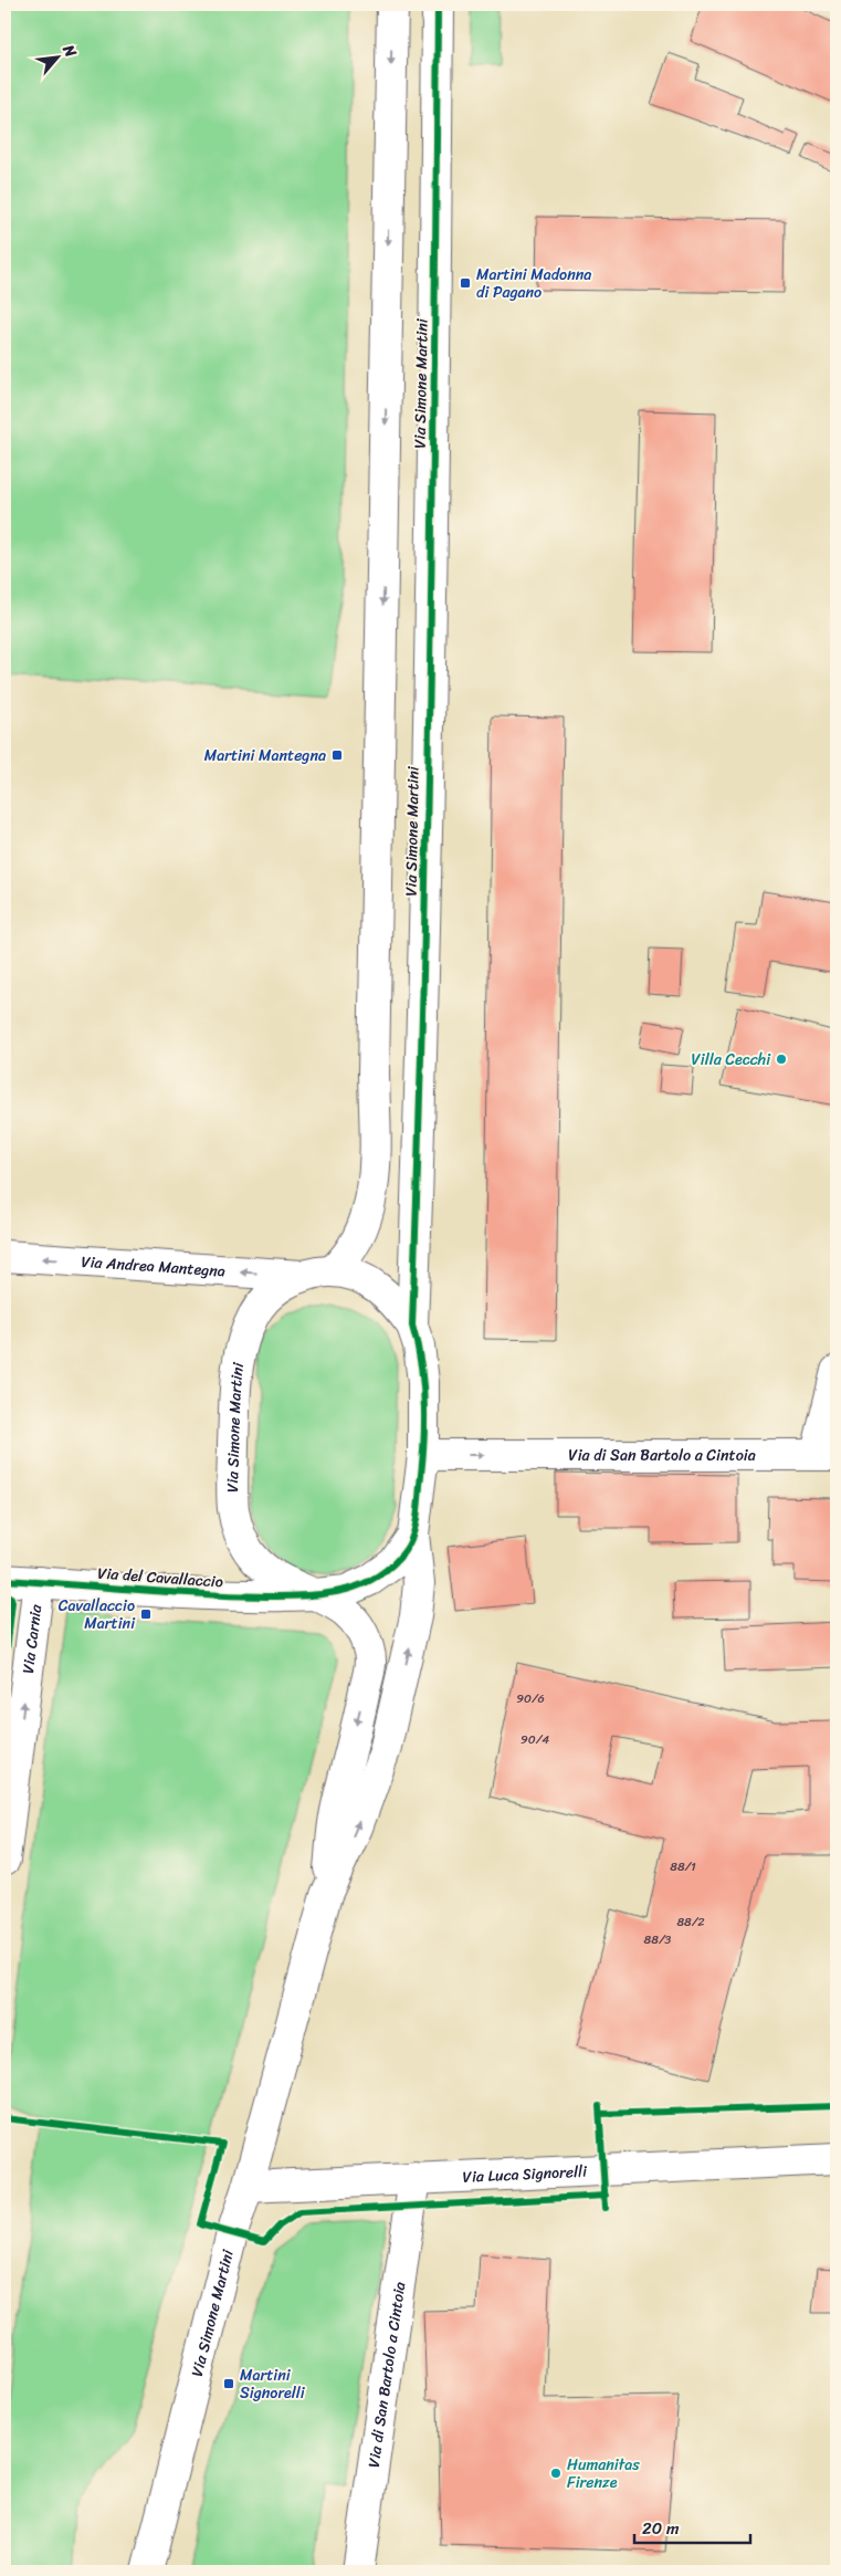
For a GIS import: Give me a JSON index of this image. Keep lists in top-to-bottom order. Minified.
{"streets":{"street":["Via Simone Martini","Via Andrea Mantegna","Via di San Bartolo a Cintoia","Via del Cavallaccio","Via Carnia","Via Luca Signorelli"]},"crossings":[["Via Simone Martini","Via Andrea Mantegna"],["Via Simone Martini","Via di San Bartolo a Cintoia"],["Via Simone Martini","Via del Cavallaccio"],["Via Simone Martini","Via Luca Signorelli"],["Via di San Bartolo a Cintoia","Via Luca Signorelli"],["Via del Cavallaccio","Via Carnia"]],"one_way":["Via Andrea Mantegna","Via di San Bartolo a Cintoia","Via Carnia"],"places":{"transit":["Martini Madonna di Pagano","Martini Mantegna","Cavallaccio Martini","Martini Signorelli"],"other":["Villa Cecchi","Humanitas Firenze"]},"house_numbers":["90/6","90/4","88/1","88/2","88/3"],"scale_bar":"20 m","north":"top right"}
